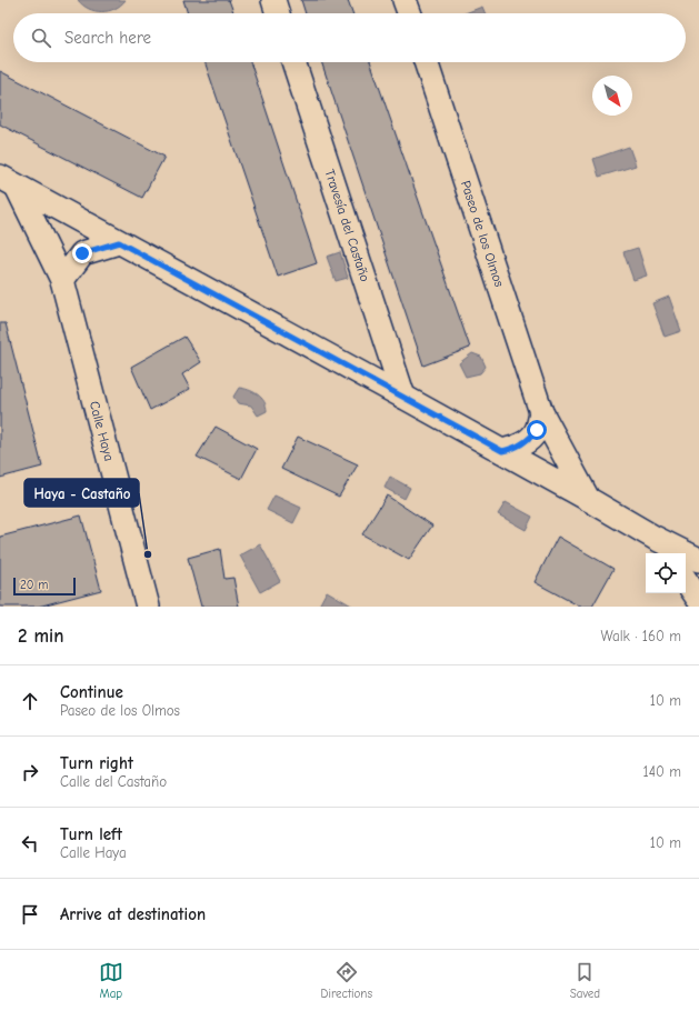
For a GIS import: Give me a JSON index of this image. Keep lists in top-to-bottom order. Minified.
{"streets":{"street":["Travesía del Castaño","Paseo de los Olmos","Calle Haya"]},"places":["Haya - Castaño"],"scale_bar":"20 m","north":"bottom right","page":{"search":"Search here","scale":"20 m","heading":["2 min","Walk · 160 m"],"list":[["Continue","Paseo de los Olmos","10 m"],["Turn right","Calle del Castaño","140 m"],["Turn left","Calle Haya","10 m"],"Arrive at destination"],"nav":["Map","Directions","Saved"]}}
